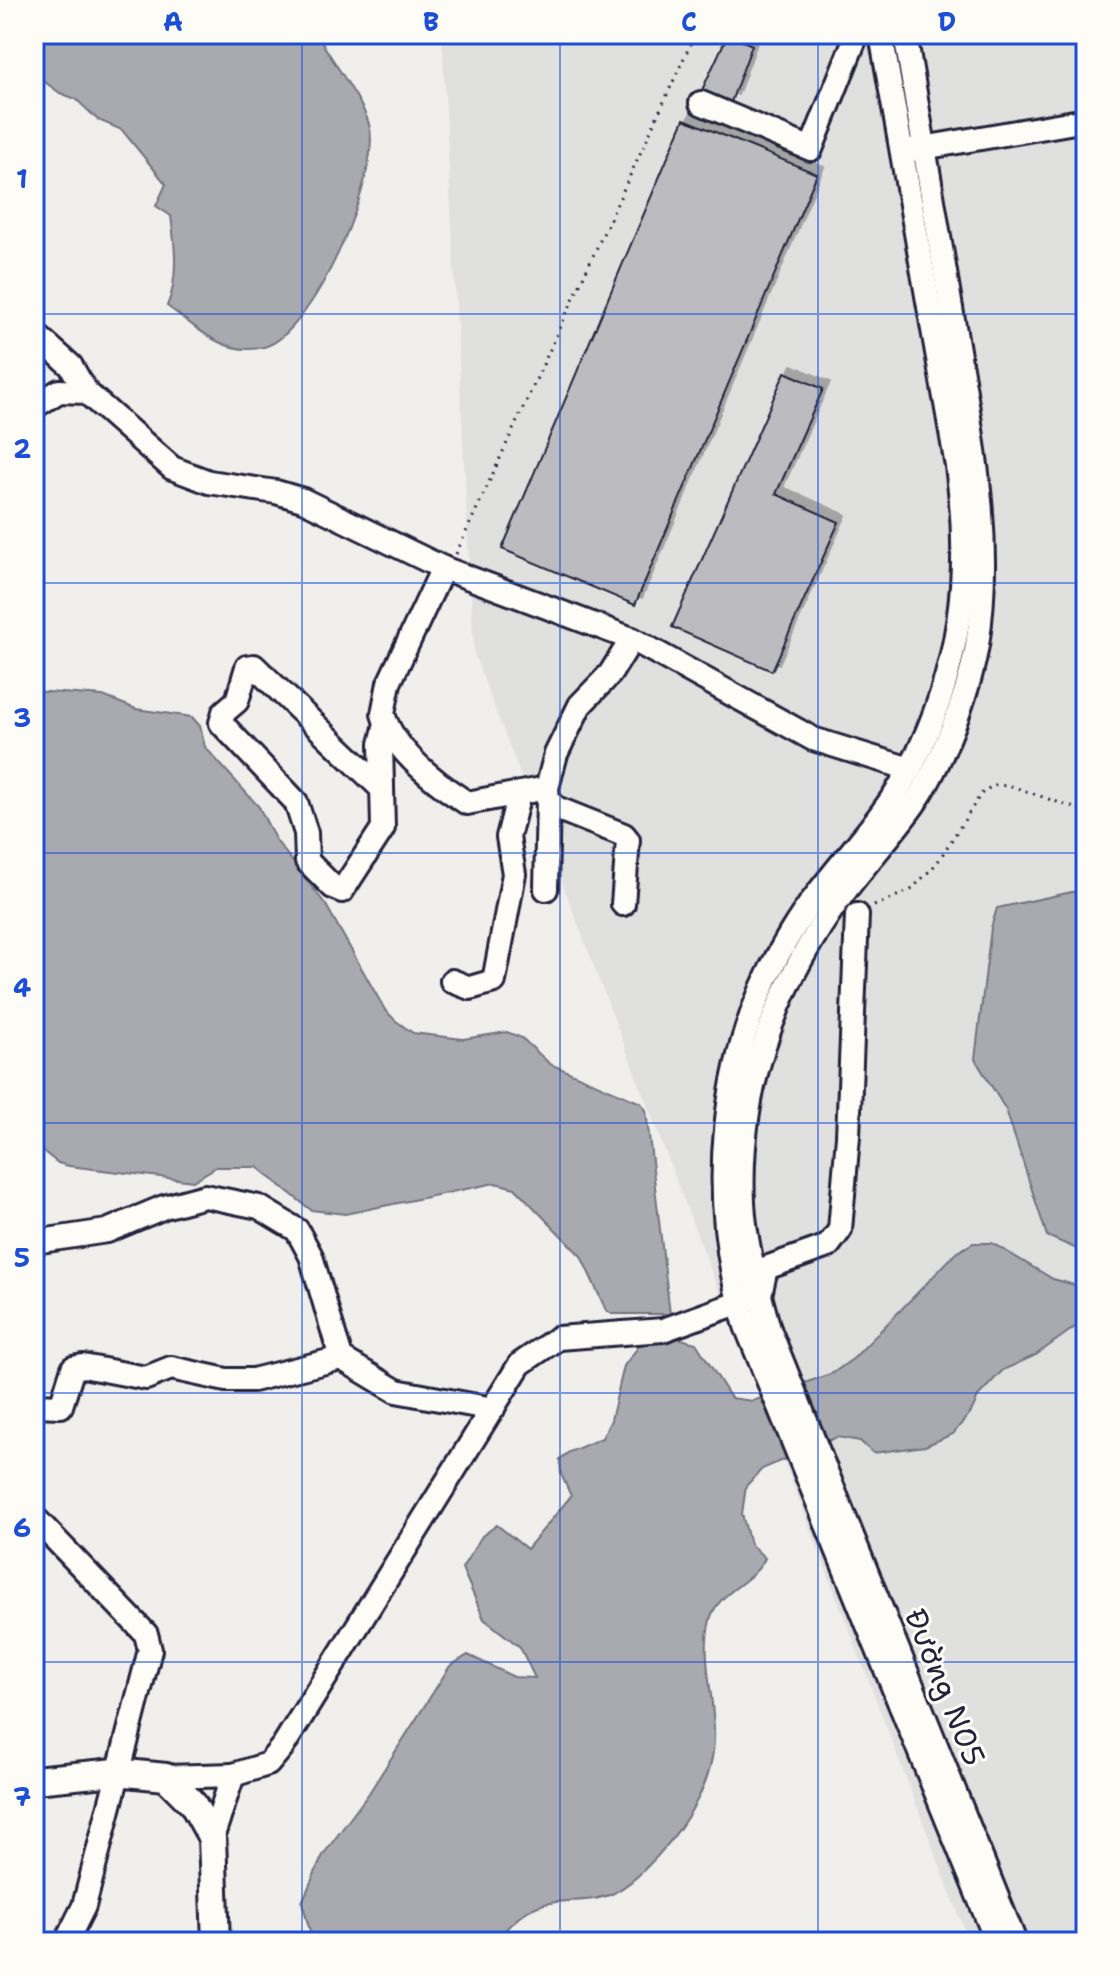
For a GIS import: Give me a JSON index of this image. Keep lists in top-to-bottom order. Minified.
{"streets":{"street":["Đường N05"]},"grid":{"columns":["A","B","C","D"],"rows":["1","2","3","4","5","6","7"]}}
